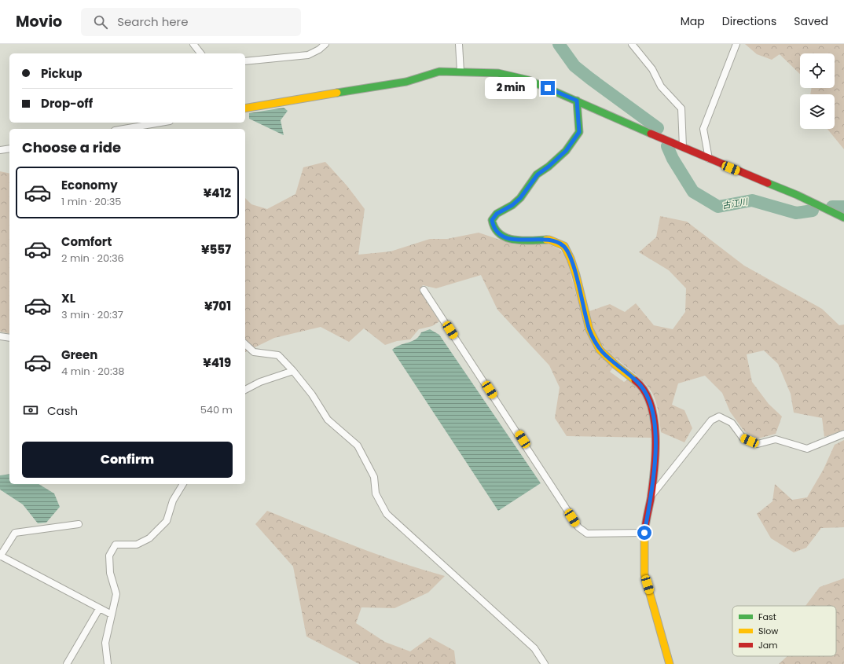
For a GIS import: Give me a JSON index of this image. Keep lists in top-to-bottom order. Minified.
{"water":["古江川"],"legend":["Fast","Slow","Jam"],"page":{"header":"Movio","search":"Search here","nav":["Map","Directions","Saved"],"banner":["Pickup","Drop-off"],"bubble":"2 min","heading":"Choose a ride","list":[{"name":"Economy","note":"1 min · 20:35","value":"¥412"},{"name":"Comfort","note":"2 min · 20:36","value":"¥557"},{"name":"XL","note":"3 min · 20:37","value":"¥701"},{"name":"Green","note":"4 min · 20:38","value":"¥419"}],"pay":["Cash","540 m"],"buttons":"Confirm"}}
